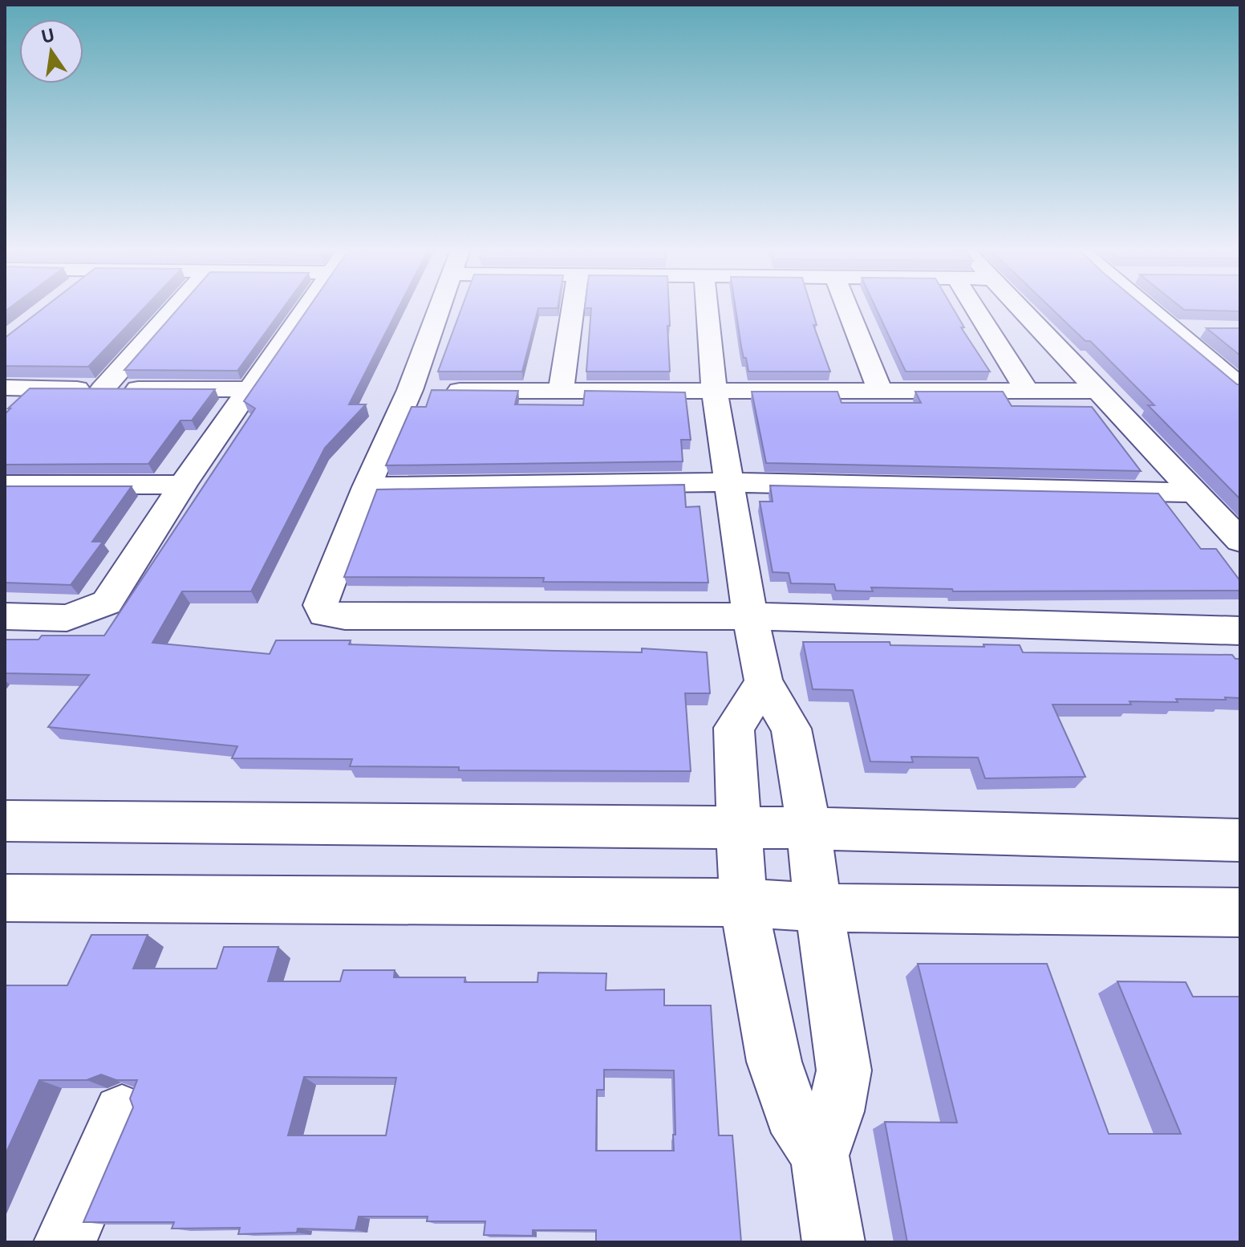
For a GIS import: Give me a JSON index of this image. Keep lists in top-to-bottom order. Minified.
{"north":"top"}
